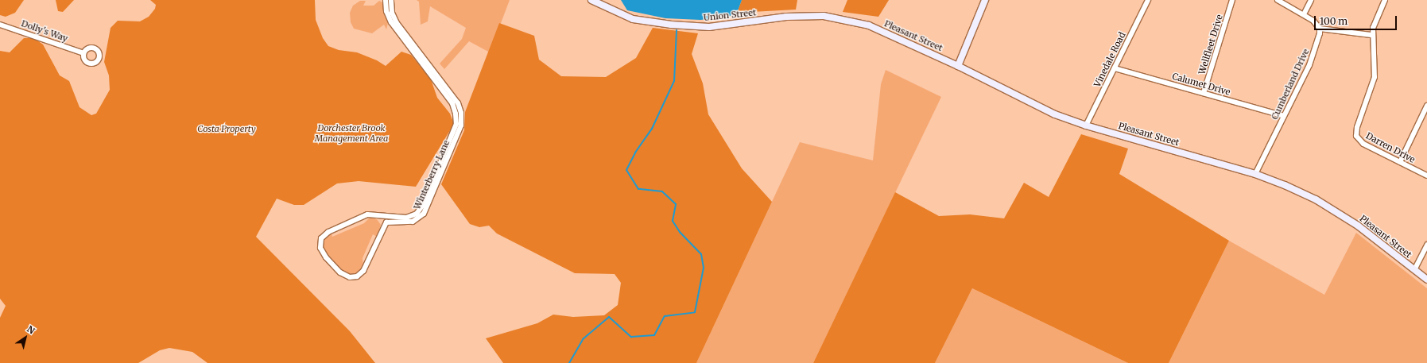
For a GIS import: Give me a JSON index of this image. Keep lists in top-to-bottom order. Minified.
{"streets":{"main road":["Union Street","Pleasant Street"],"street":["Dolly's Way","Wellfleet Drive","Vinedale Road","Calumet Drive","Cumberland Drive","Darren Drive","Winterberry Lane"]},"crossings":[["Union Street","Pleasant Street"],["Pleasant Street","Vinedale Road"],["Pleasant Street","Cumberland Drive"],["Wellfleet Drive","Calumet Drive"],["Vinedale Road","Calumet Drive"],["Calumet Drive","Cumberland Drive"]],"parks":["Costa Property","Dorchester Brook Management Area"],"scale_bar":"100 m","north":"top right"}
